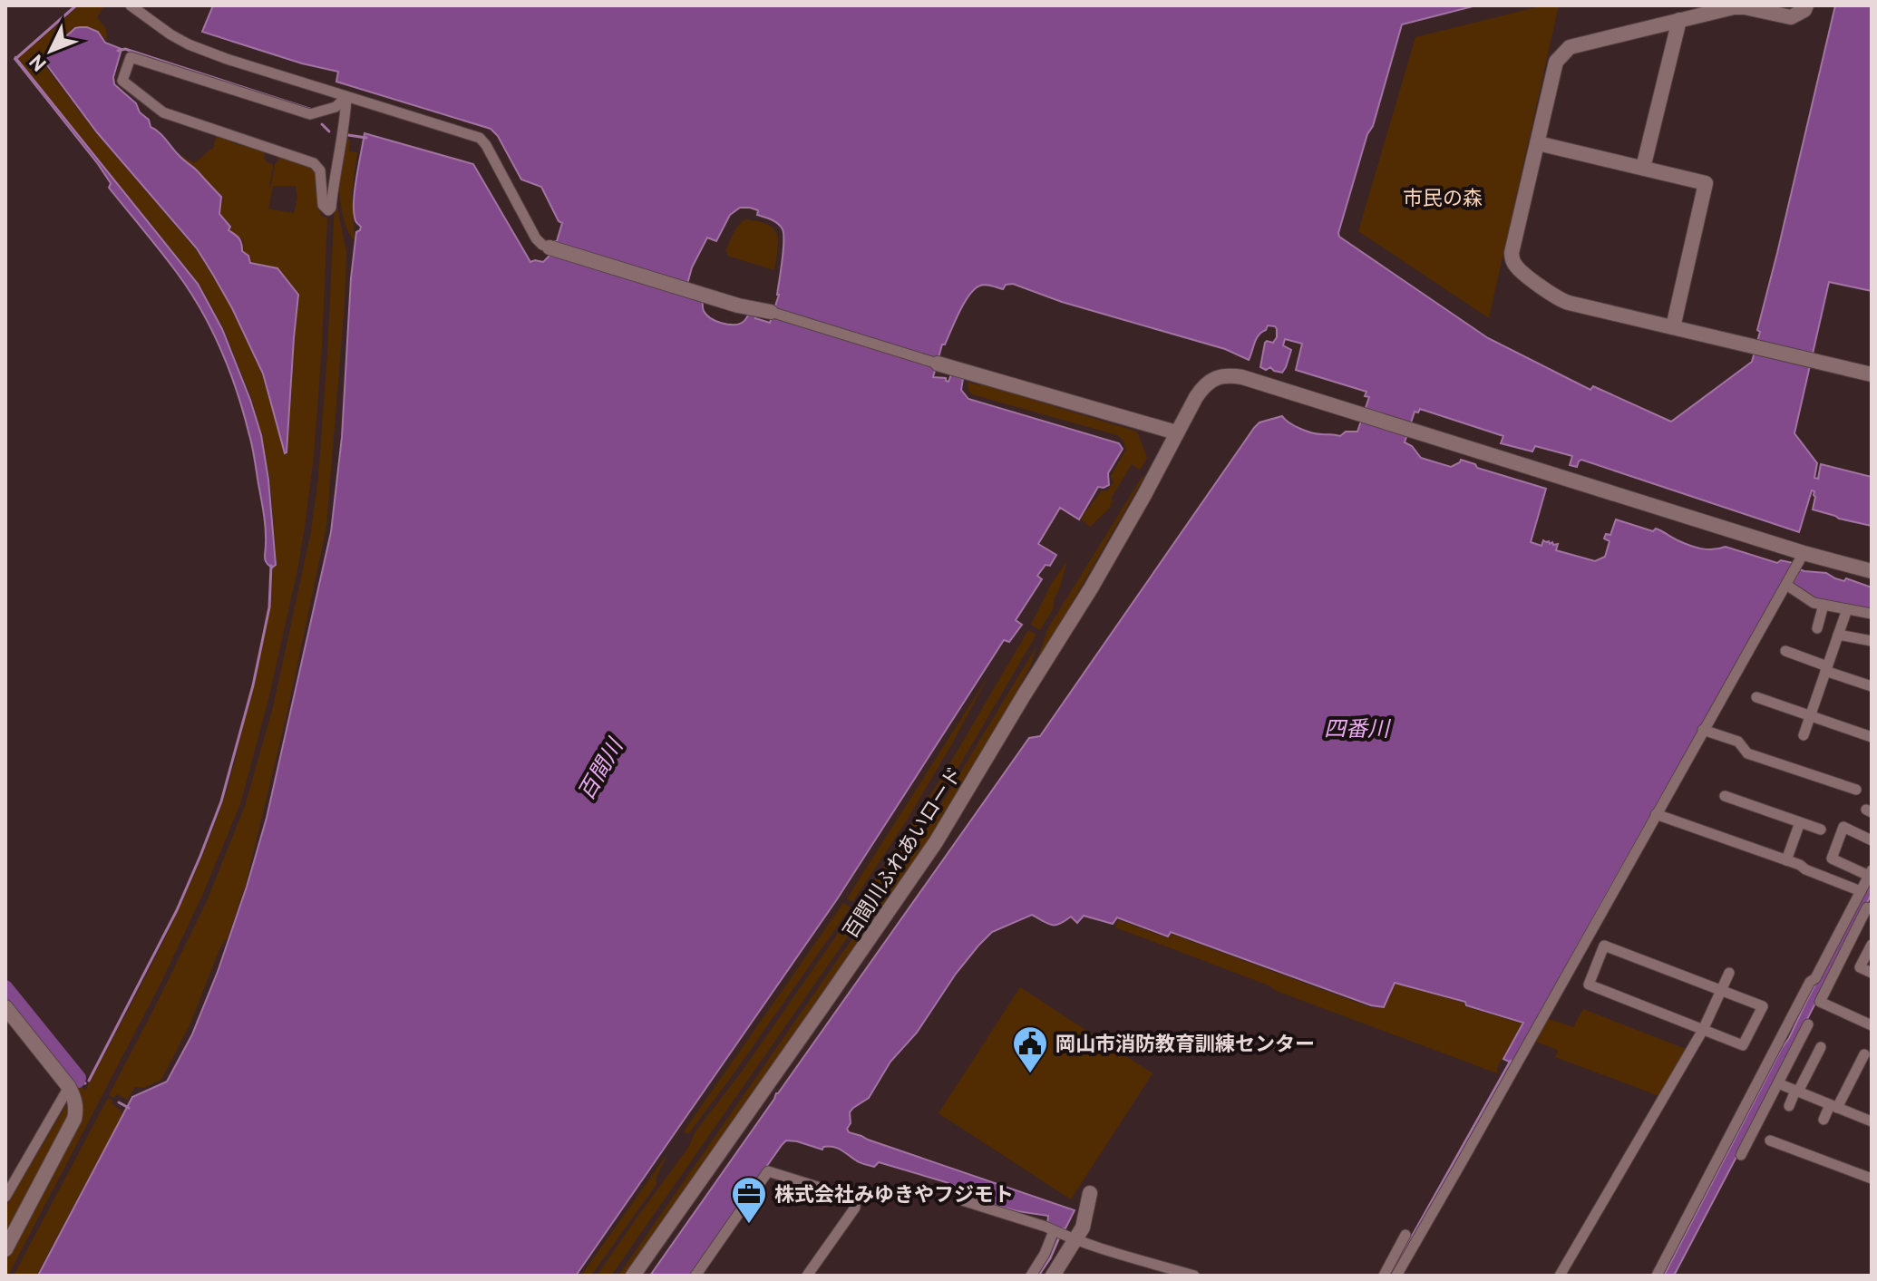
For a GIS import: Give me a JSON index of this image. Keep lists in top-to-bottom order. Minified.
{"streets":{"street":["百間川ふれあいロード"]},"water":["四番川","百間川"],"parks":["市民の森"],"places":{"public building":["岡山市消防教育訓練センター"],"office":["株式会社みゆきやフジモト"]},"north":"bottom left"}
